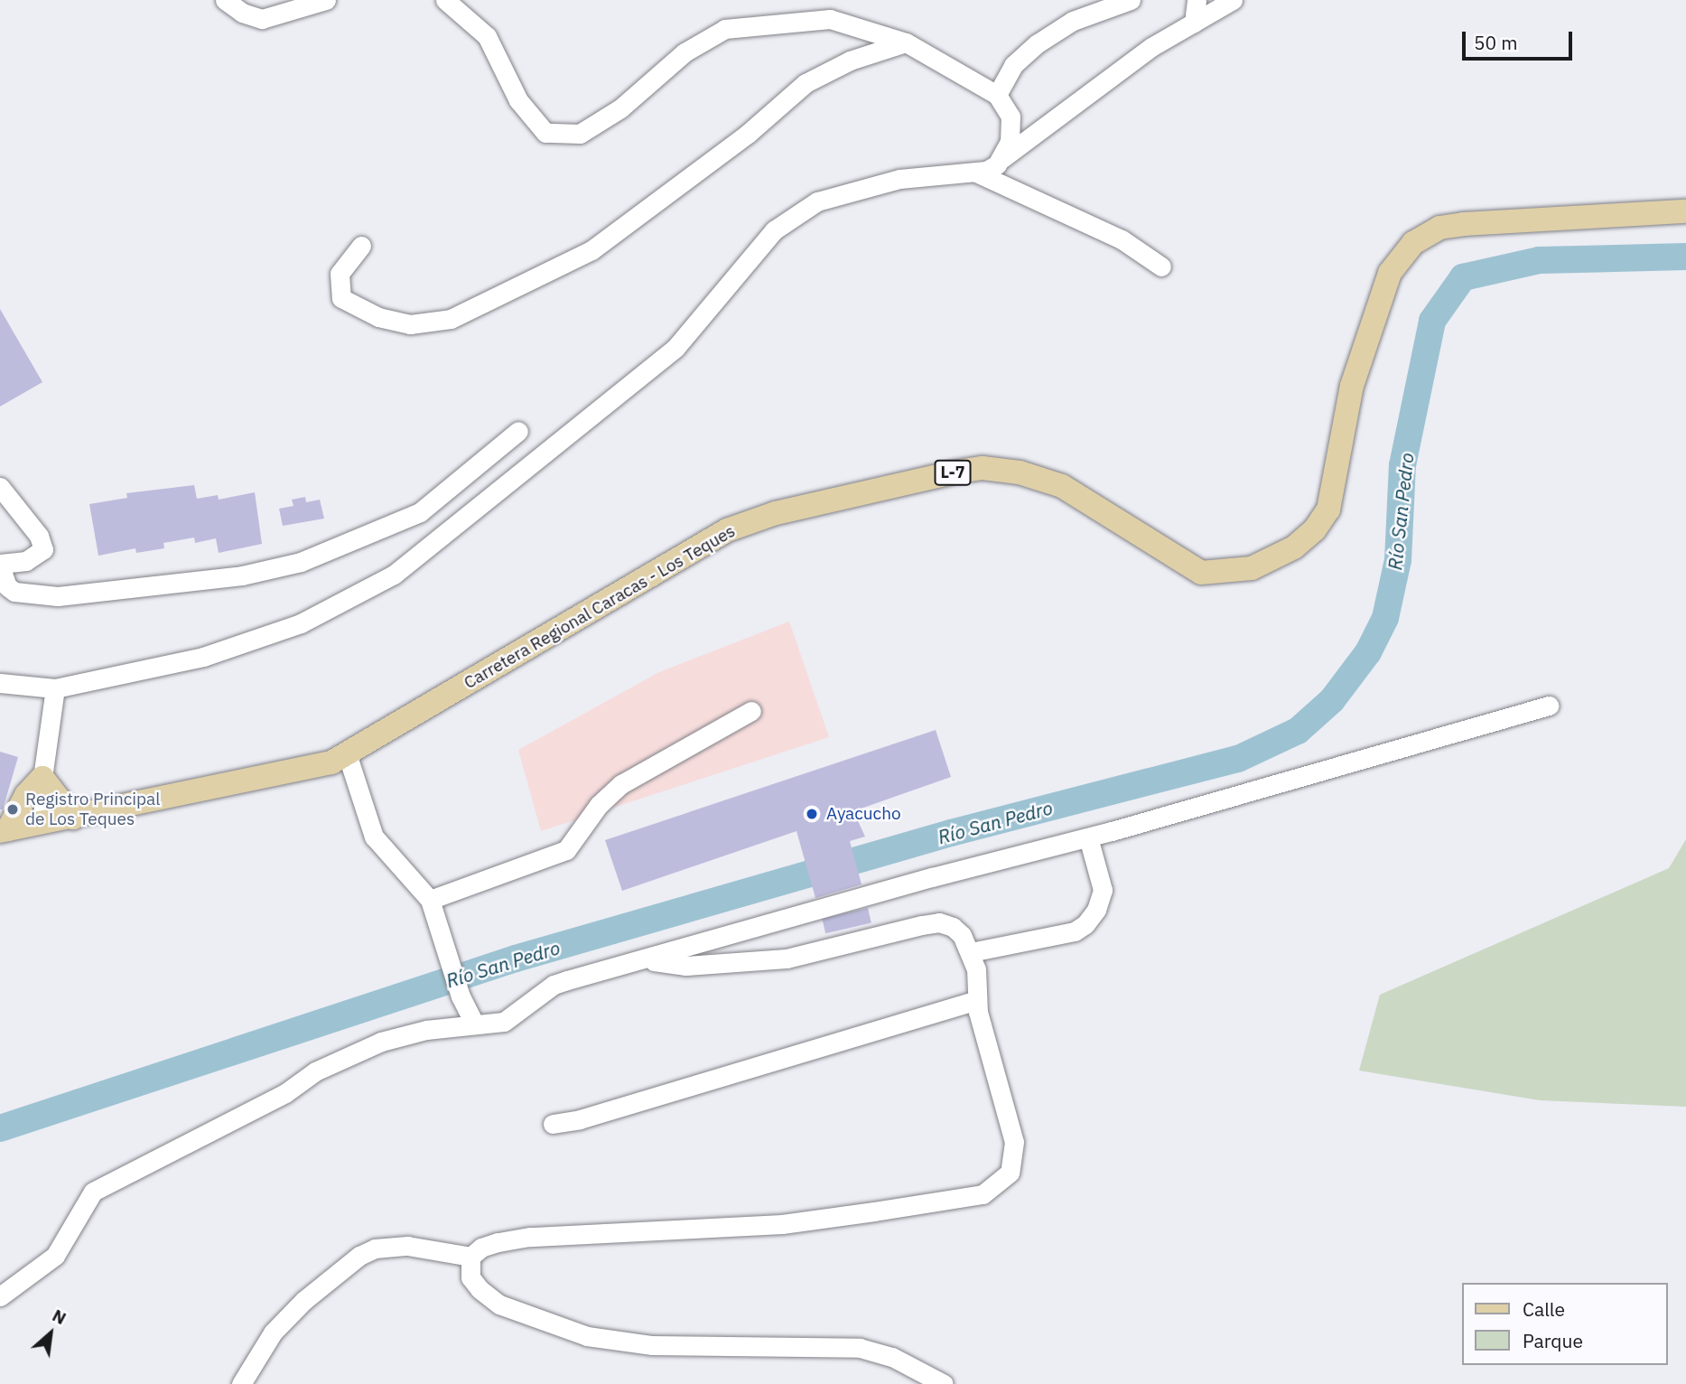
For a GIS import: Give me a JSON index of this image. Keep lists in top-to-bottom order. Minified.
{"streets":{"main road":["L-7","Carretera Regional Caracas - Los Teques"]},"water":["Río San Pedro"],"places":["Registro Principal de Los Teques","Ayacucho"],"legend":["Calle","Parque"],"scale_bar":"50 m","north":"top right"}
